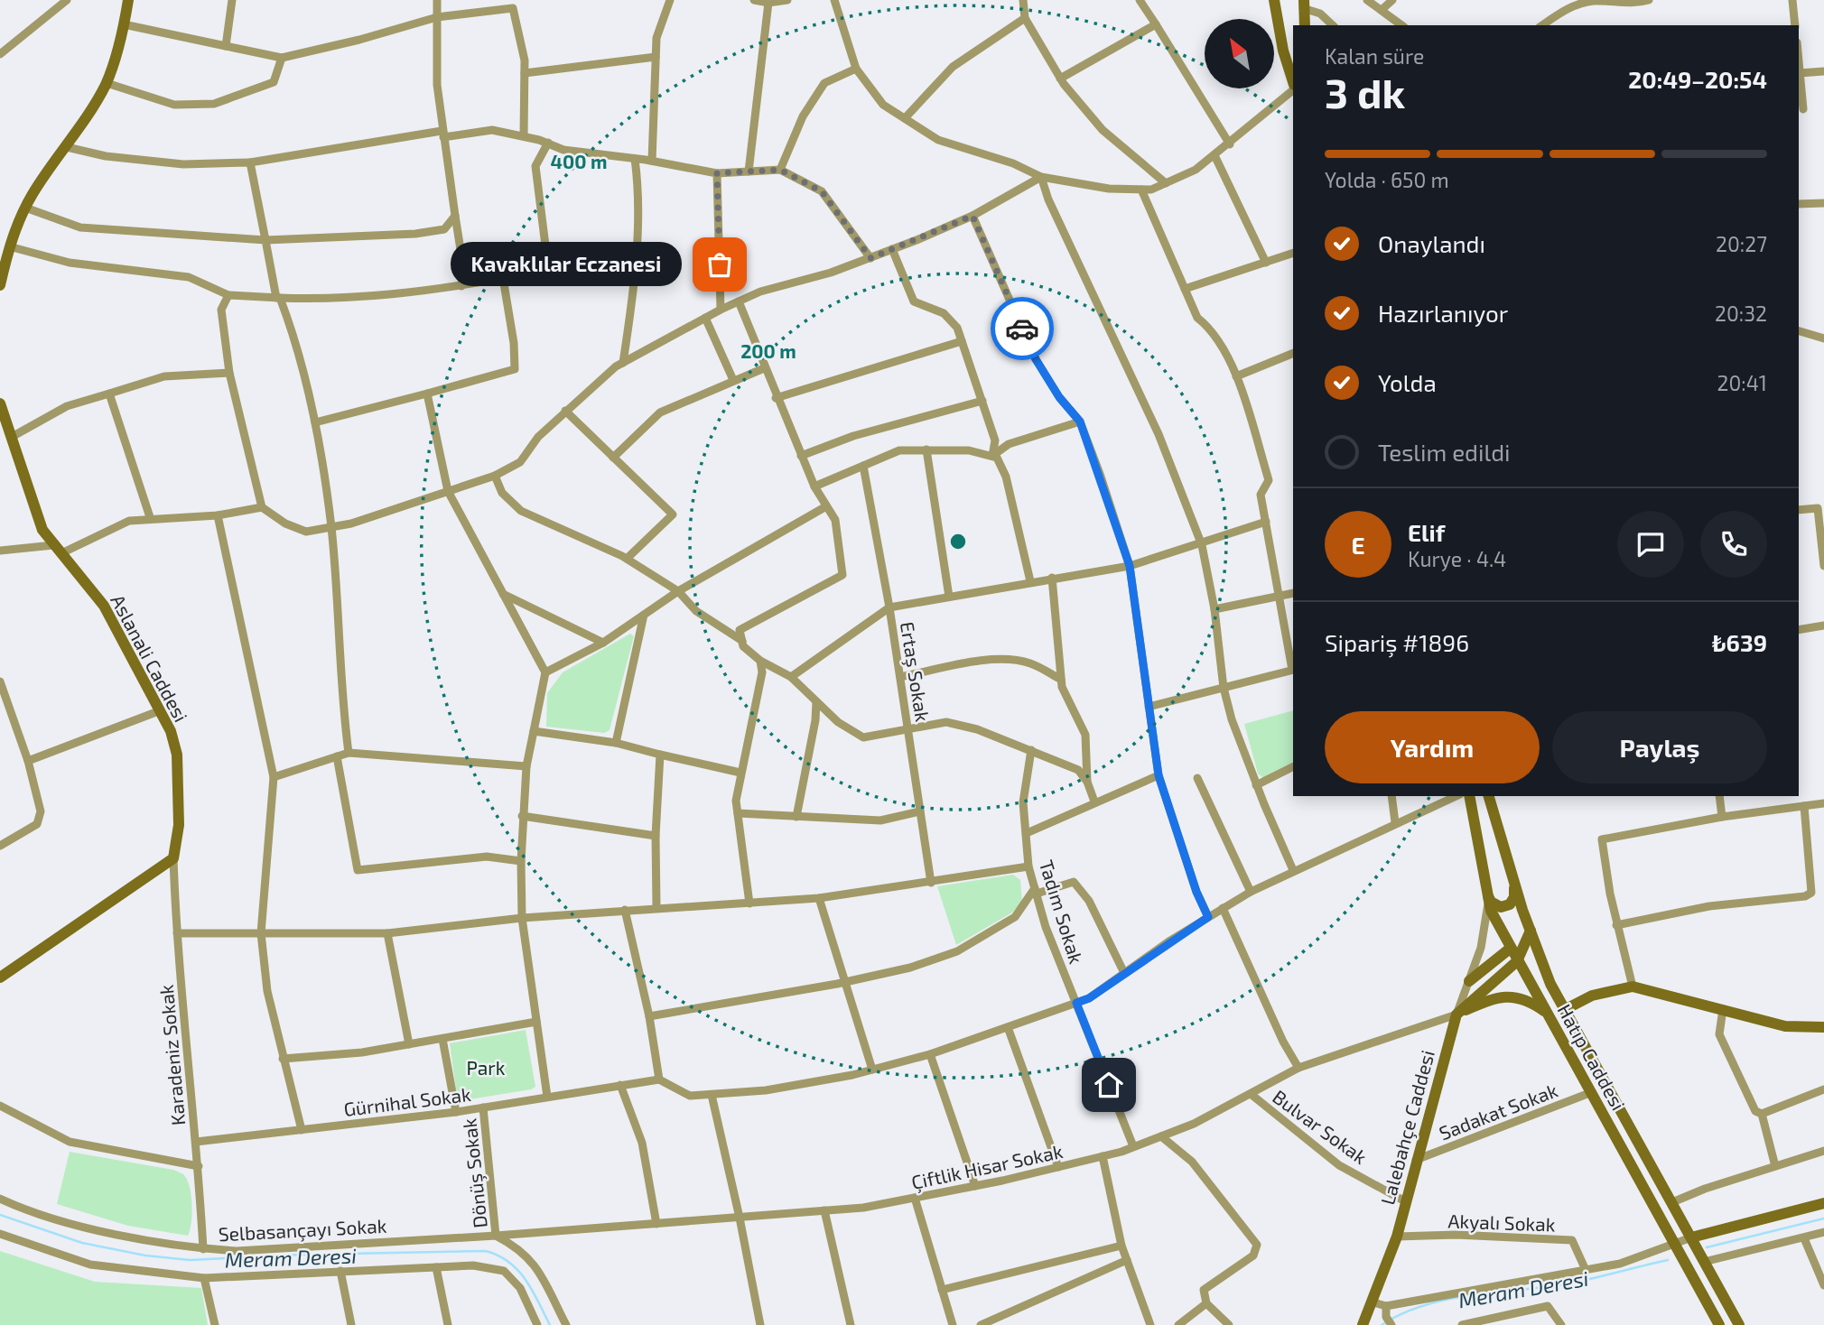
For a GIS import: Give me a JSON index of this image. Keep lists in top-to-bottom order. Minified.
{"streets":{"street":["Aslanali Caddesi","Ertaş Sokak","Tadım Sokak","Karadeniz Sokak","Hatıp Caddesi","Gürnihal Sokak","Sadakat Sokak","Bulvar Sokak","Lalebahçe Caddesi","Çiftlik Hisar Sokak","Dönüş Sokak","Akyalı Sokak","Selbasançayı Sokak"]},"crossings":[["Aslanali Caddesi","Karadeniz Sokak"],["Tadım Sokak","Çiftlik Hisar Sokak"],["Karadeniz Sokak","Gürnihal Sokak"],["Karadeniz Sokak","Selbasançayı Sokak"],["Hatıp Caddesi","Sadakat Sokak"],["Gürnihal Sokak","Dönüş Sokak"],["Sadakat Sokak","Lalebahçe Caddesi"],["Bulvar Sokak","Lalebahçe Caddesi"],["Bulvar Sokak","Çiftlik Hisar Sokak"],["Lalebahçe Caddesi","Çiftlik Hisar Sokak"],["Lalebahçe Caddesi","Akyalı Sokak"],["Çiftlik Hisar Sokak","Dönüş Sokak"],["Çiftlik Hisar Sokak","Selbasançayı Sokak"],["Dönüş Sokak","Selbasançayı Sokak"]],"water":["Meram Deresi"],"parks":["Park"],"places":["Kavaklılar Eczanesi"],"north":"top left","page":{"heading":["3 dk","Kalan süre","20:49–20:54"],"panel":["Elif","Kurye · 4.4","Sipariş #1896","₺639"],"bar":"Yolda · 650 m","list":[["Onaylandı","20:27"],["Hazırlanıyor","20:32"],["Yolda","20:41"],"Teslim edildi"],"bubble":"Kavaklılar Eczanesi","round":"E","buttons":["Yardım","Paylaş"]},"rings":["400 m","200 m"]}
